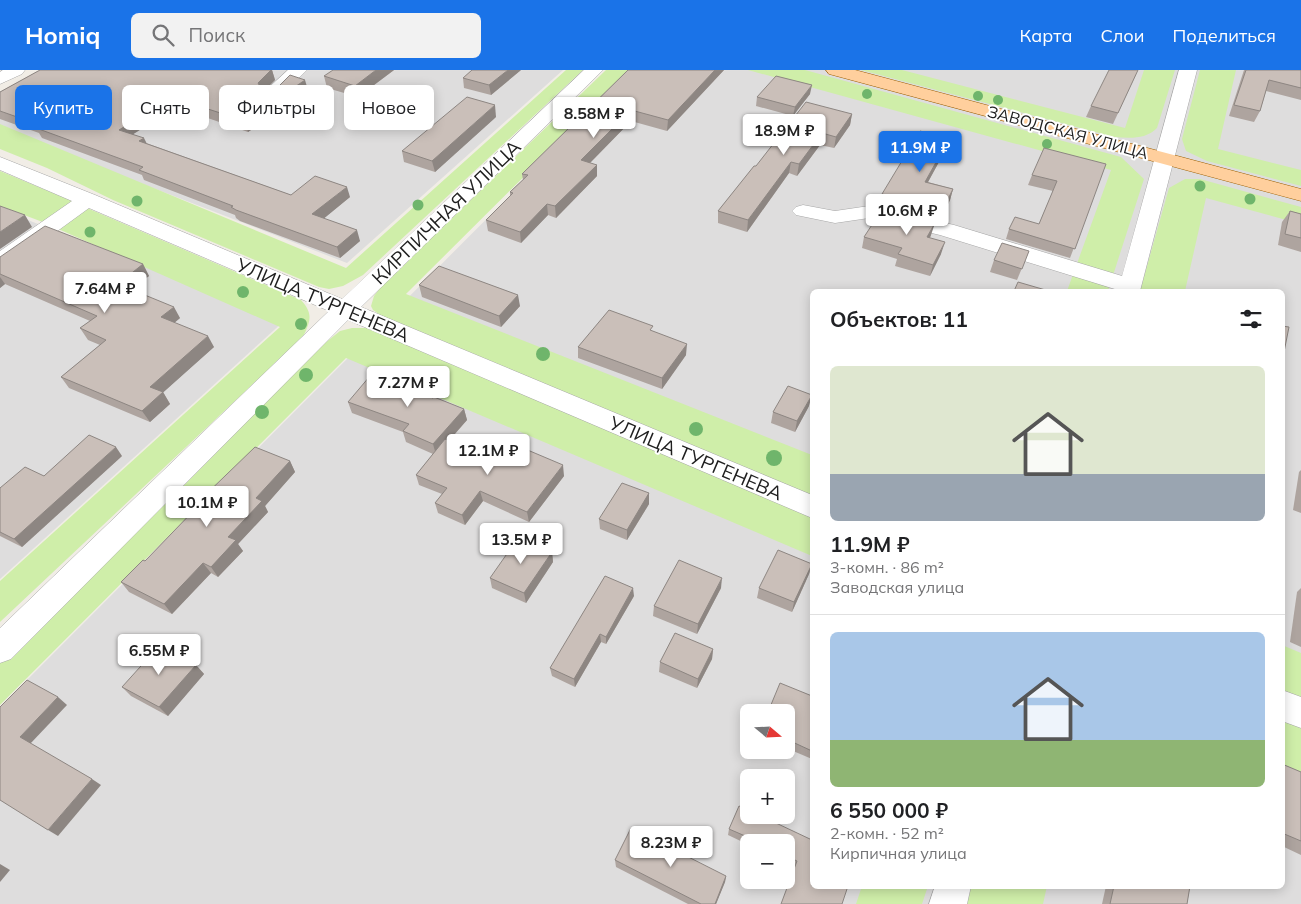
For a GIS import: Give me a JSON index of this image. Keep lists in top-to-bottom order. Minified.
{"streets":{"main road":["ЗАВОДСКАЯ УЛИЦА"],"street":["КИРПИЧНАЯ УЛИЦА","УЛИЦА ТУРГЕНЕВА"]},"crossings":[["КИРПИЧНАЯ УЛИЦА","УЛИЦА ТУРГЕНЕВА"]],"north":"right","page":{"header":"Homiq","search":"Поиск","nav":["Карта","Слои","Поделиться"],"chip":["Купить","Снять","Фильтры","Новое"],"price":["8.58M ₽","18.9M ₽","11.9M ₽","10.6M ₽","7.64M ₽","7.27M ₽","12.1M ₽","10.1M ₽","13.5M ₽","6.55M ₽","8.23M ₽"],"heading":"Объектов: 11","list":[{"name":"11.9M ₽","note":"3-комн. · 86 m² · Заводская улица"},{"name":"6 550 000 ₽","note":"2-комн. · 52 m² · Кирпичная улица"}],"map_buttons":["+","−"]}}
